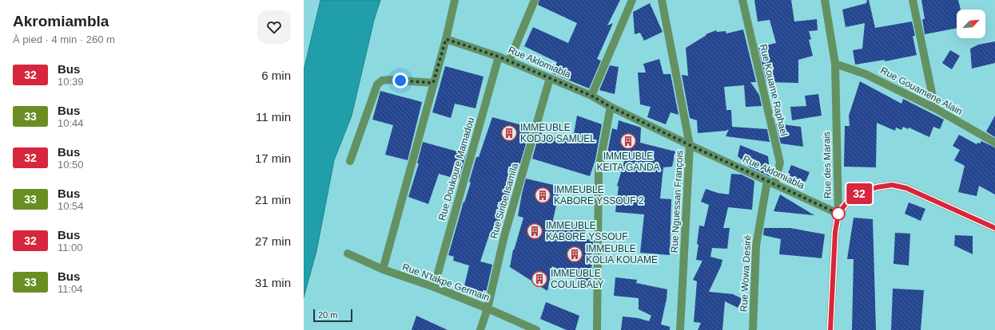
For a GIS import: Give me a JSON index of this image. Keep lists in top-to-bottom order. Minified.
{"streets":{"street":["Rue Aklomiabla","Rue Kouame Raphael","Rue Gouamene Alain","Rue des Marais","Rue Doukoure Mamadou","Rue Siribe Isamïla","Rue Nguessan François","Rue Wowa Desiré","Rue N'takpe Germain"]},"crossings":[["Rue Aklomiabla","Rue Kouame Raphael"],["Rue Aklomiabla","Rue des Marais"],["Rue Aklomiabla","Rue Doukoure Mamadou"],["Rue Aklomiabla","Rue Siribe Isamïla"],["Rue Aklomiabla","Rue Nguessan François"],["Rue Aklomiabla","Rue Wowa Desiré"],["Rue Kouame Raphael","Rue Wowa Desiré"],["Rue Gouamene Alain","Rue des Marais"],["Rue Doukoure Mamadou","Rue N'takpe Germain"],["Rue Siribe Isamïla","Rue N'takpe Germain"]],"places":{"building":["IMMEUBLE KODJO SAMUEL","IMMEUBLE KEITA GANDA","IMMEUBLE KABORE YSSOUF 2","IMMEUBLE KABORE YSSOUF","IMMEUBLE KOLIA KOUAME","IMMEUBLE COULIBALY"]},"lines":["bus line 32"],"scale_bar":"20 m","north":"top right","page":{"heading":["Akromiambla","À pied · 4 min · 260 m"],"on_map":"32","list":[{"mark":"32","name":"Bus","note":"10:39","value":"6 min"},{"mark":"33","name":"Bus","note":"10:44","value":"11 min"},{"mark":"32","name":"Bus","note":"10:50","value":"17 min"},{"mark":"33","name":"Bus","note":"10:54","value":"21 min"},{"mark":"32","name":"Bus","note":"11:00","value":"27 min"},{"mark":"33","name":"Bus","note":"11:04","value":"31 min"}],"scale":"20 m"}}
